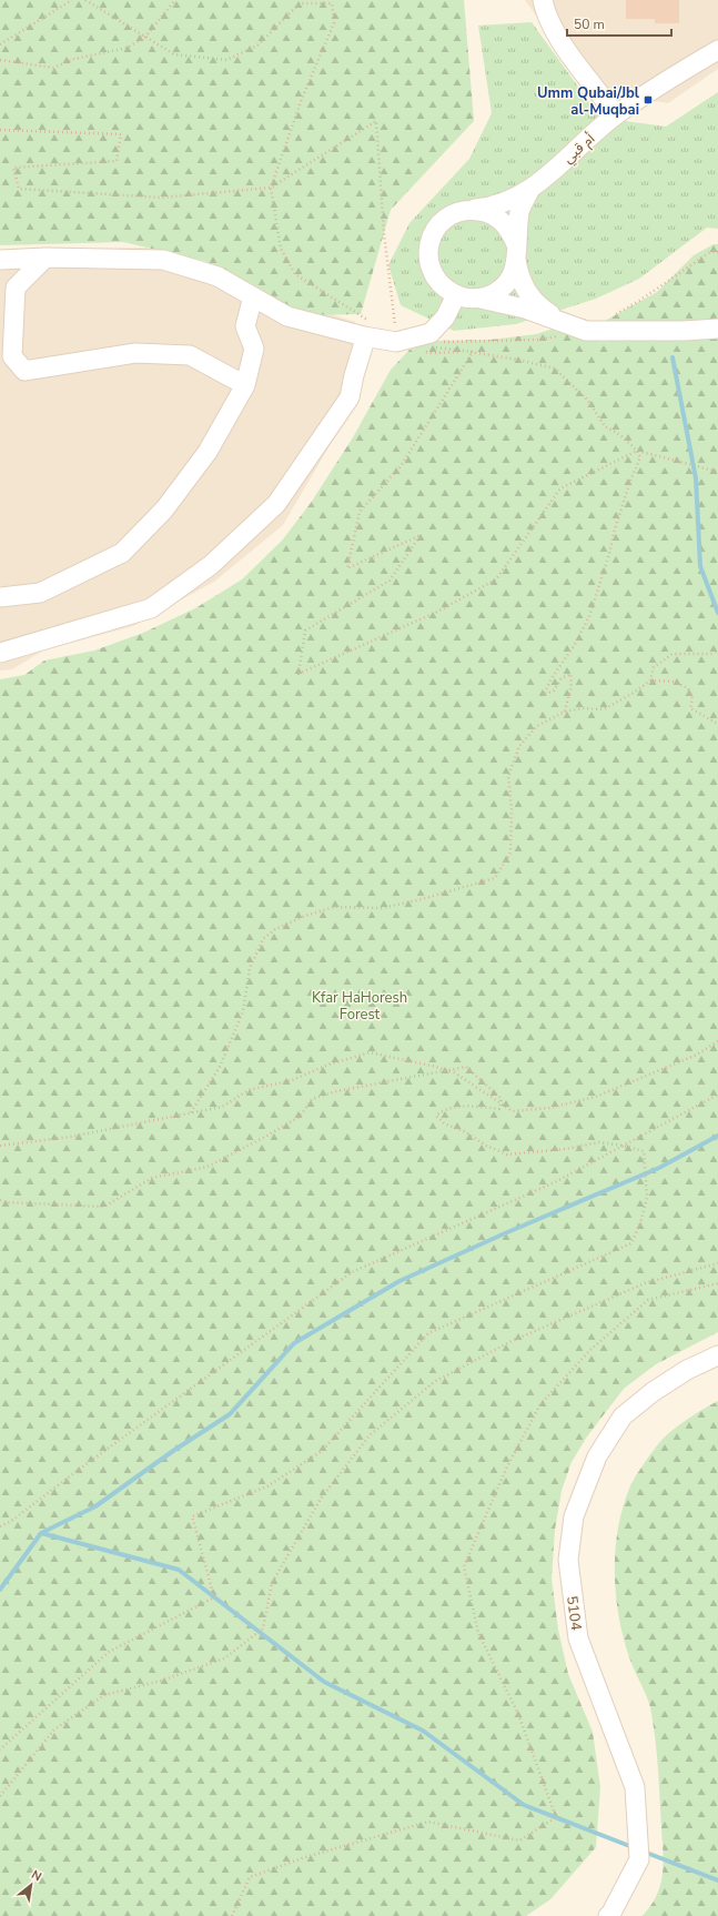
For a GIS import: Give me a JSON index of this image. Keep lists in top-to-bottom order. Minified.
{"streets":{"street":["أم قبي","5104"]},"parks":["Kfar HaHoresh Forest"],"places":{"transit":["Umm Qubai/Jbl al-Muqbai"]},"scale_bar":"50 m","north":"top right"}
